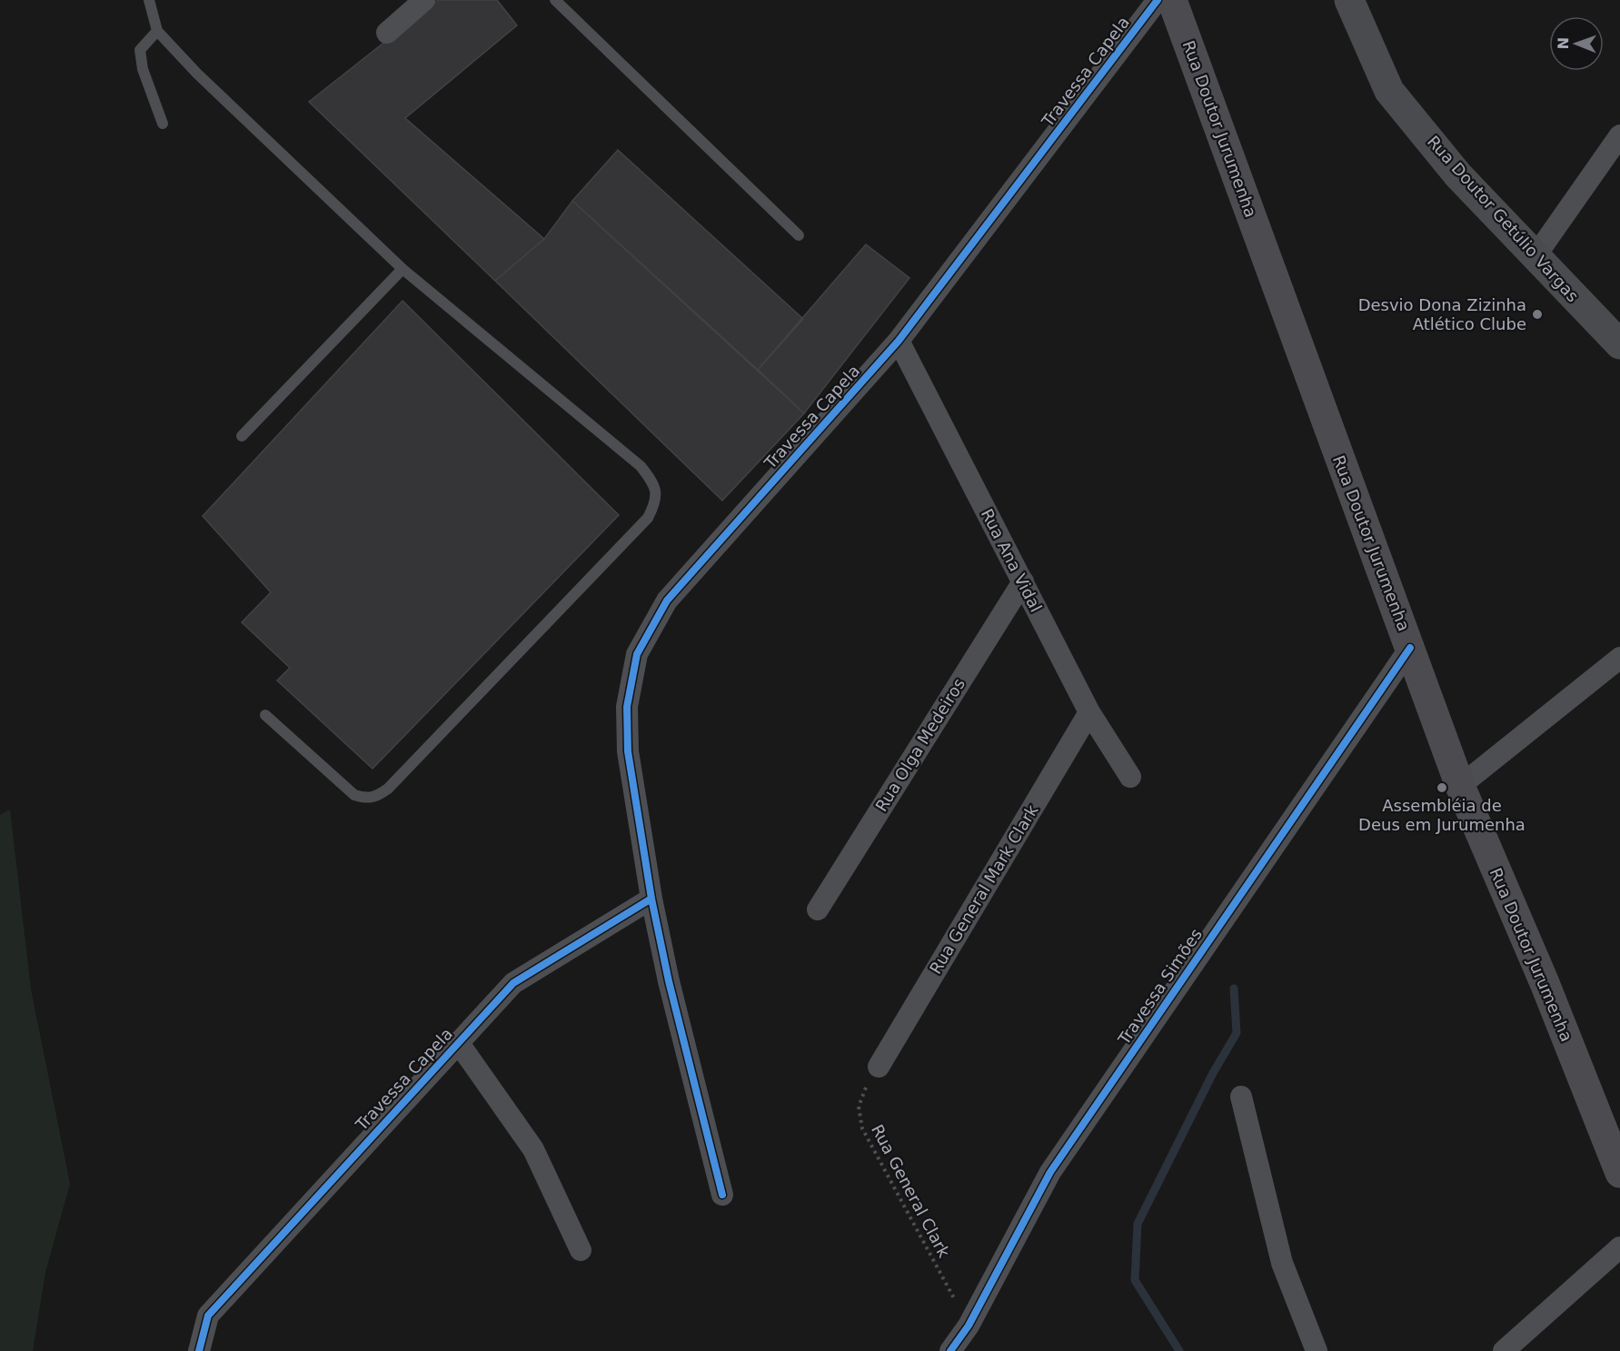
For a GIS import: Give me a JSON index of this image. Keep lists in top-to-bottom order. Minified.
{"streets":{"main road":["Rua Doutor Jurumenha","Rua Doutor Getúlio Vargas"],"street":["Travessa Capela","Rua Ana Vidal","Rua Olga Medeiros","Rua General Mark Clark","Travessa Simões"],"path":["Rua General Clark"]},"crossings":[["Travessa Capela","Rua Ana Vidal"],["Rua Doutor Jurumenha","Travessa Simões"],["Rua Ana Vidal","Rua Olga Medeiros"],["Rua Ana Vidal","Rua General Mark Clark"],["Rua General Mark Clark","Rua General Clark"],["Travessa Simões","Rua General Clark"]],"places":["Desvio Dona Zizinha Atlético Clube","Assembléia de Deus em Jurumenha"],"north":"left"}
